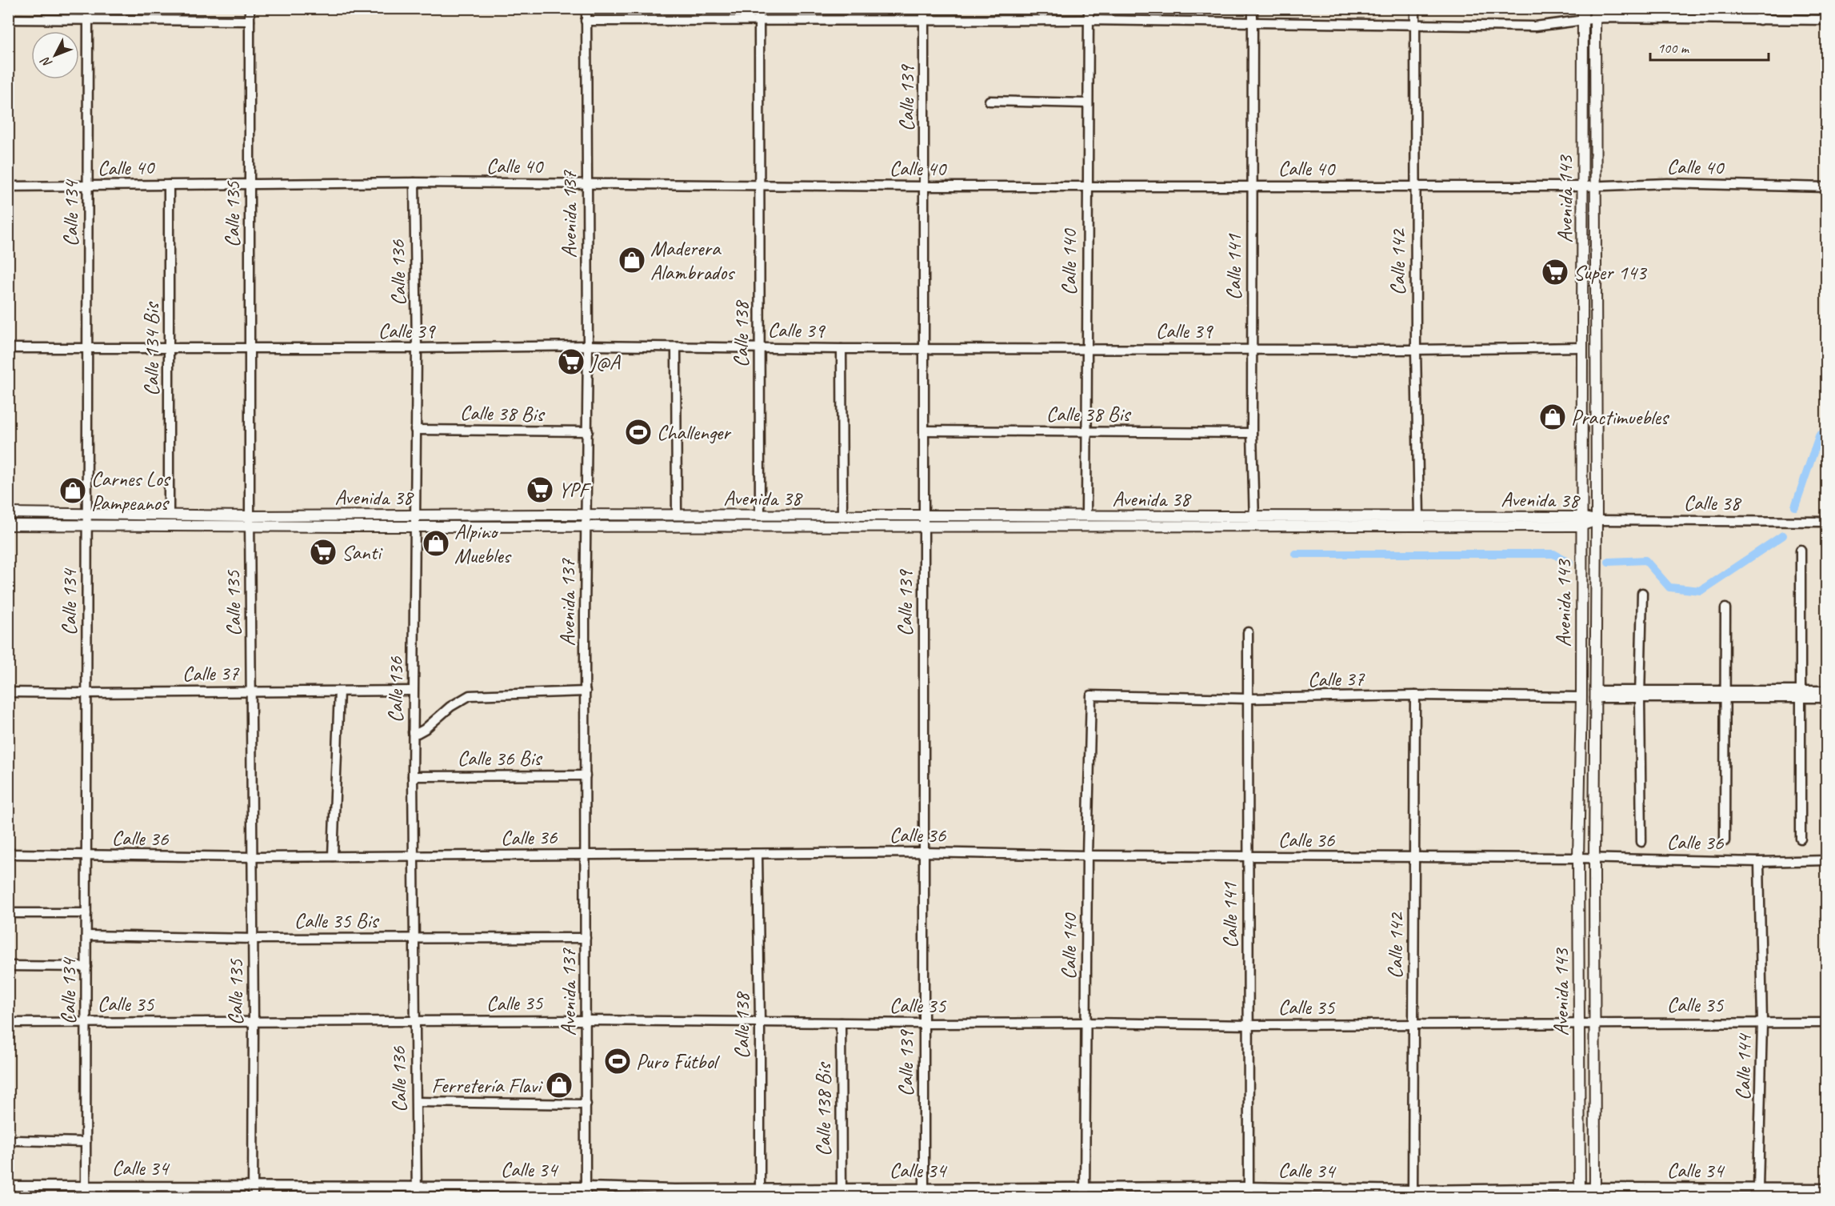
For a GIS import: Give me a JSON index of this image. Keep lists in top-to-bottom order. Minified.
{"streets":{"main road":["Avenida 143","Avenida 38"],"street":["Calle 139","Calle 40","Calle 134","Calle 135","Avenida 137","Calle 140","Calle 142","Calle 141","Calle 136","Calle 39","Calle 138","Calle 134 Bis","Calle 38 Bis","Calle 38","Calle 37","Calle 36 Bis","Calle 36","Calle 35 Bis","Calle 35","Calle 144","Calle 138 Bis","Calle 34"]},"crossings":[["Calle 139","Calle 40"],["Calle 139","Calle 39"],["Calle 139","Calle 38 Bis"],["Calle 139","Avenida 38"],["Calle 139","Calle 36"],["Calle 139","Calle 35"],["Calle 139","Calle 34"],["Calle 40","Avenida 143"],["Calle 40","Calle 134"],["Calle 40","Calle 135"],["Calle 40","Avenida 137"],["Calle 40","Calle 140"],["Calle 40","Calle 142"],["Calle 40","Calle 141"],["Calle 40","Calle 136"],["Calle 40","Calle 138"],["Calle 40","Calle 134 Bis"],["Avenida 143","Calle 39"],["Avenida 143","Avenida 38"],["Avenida 143","Calle 38"],["Avenida 143","Calle 37"],["Avenida 143","Calle 36"],["Avenida 143","Calle 35"],["Avenida 143","Calle 34"],["Calle 134","Calle 39"],["Calle 134","Avenida 38"],["Calle 134","Calle 37"],["Calle 134","Calle 36"],["Calle 134","Calle 35 Bis"],["Calle 134","Calle 35"],["Calle 134","Calle 34"],["Calle 135","Calle 39"],["Calle 135","Avenida 38"],["Calle 135","Calle 37"],["Calle 135","Calle 36"],["Calle 135","Calle 35 Bis"],["Calle 135","Calle 35"],["Calle 135","Calle 34"],["Avenida 137","Calle 39"],["Avenida 137","Calle 38 Bis"],["Avenida 137","Avenida 38"],["Avenida 137","Calle 36 Bis"],["Avenida 137","Calle 36"],["Avenida 137","Calle 35 Bis"],["Avenida 137","Calle 35"],["Avenida 137","Calle 34"],["Calle 140","Calle 39"],["Calle 140","Calle 38 Bis"],["Calle 140","Avenida 38"],["Calle 140","Calle 37"],["Calle 140","Calle 36"],["Calle 140","Calle 35"],["Calle 140","Calle 34"],["Calle 142","Calle 39"],["Calle 142","Avenida 38"],["Calle 142","Calle 37"],["Calle 142","Calle 36"],["Calle 142","Calle 35"],["Calle 142","Calle 34"],["Calle 141","Calle 39"],["Calle 141","Calle 38 Bis"],["Calle 141","Avenida 38"],["Calle 141","Calle 37"],["Calle 141","Calle 36"],["Calle 141","Calle 35"],["Calle 141","Calle 34"],["Calle 136","Calle 39"],["Calle 136","Calle 38 Bis"],["Calle 136","Avenida 38"],["Calle 136","Calle 37"],["Calle 136","Calle 36 Bis"],["Calle 136","Calle 36"],["Calle 136","Calle 35 Bis"],["Calle 136","Calle 35"],["Calle 136","Calle 34"],["Calle 39","Calle 138"],["Calle 39","Calle 134 Bis"],["Calle 138","Avenida 38"],["Calle 138","Calle 36"],["Calle 138","Calle 35"],["Calle 138","Calle 34"],["Calle 134 Bis","Avenida 38"],["Avenida 38","Calle 38"],["Calle 36","Calle 144"],["Calle 35","Calle 144"],["Calle 35","Calle 138 Bis"],["Calle 144","Calle 34"],["Calle 138 Bis","Calle 34"]],"places":{"shop":["Maderera Alambrados","Practimuebles","Carnes Los Pampeanos","Alpino Muebles","Ferretería Flavi"],"supermarket":["Super 143","J@A","YPF","Santi"],"sports":["Challenger","Puro Fútbol"]},"scale_bar":"100 m","north":"bottom left"}
